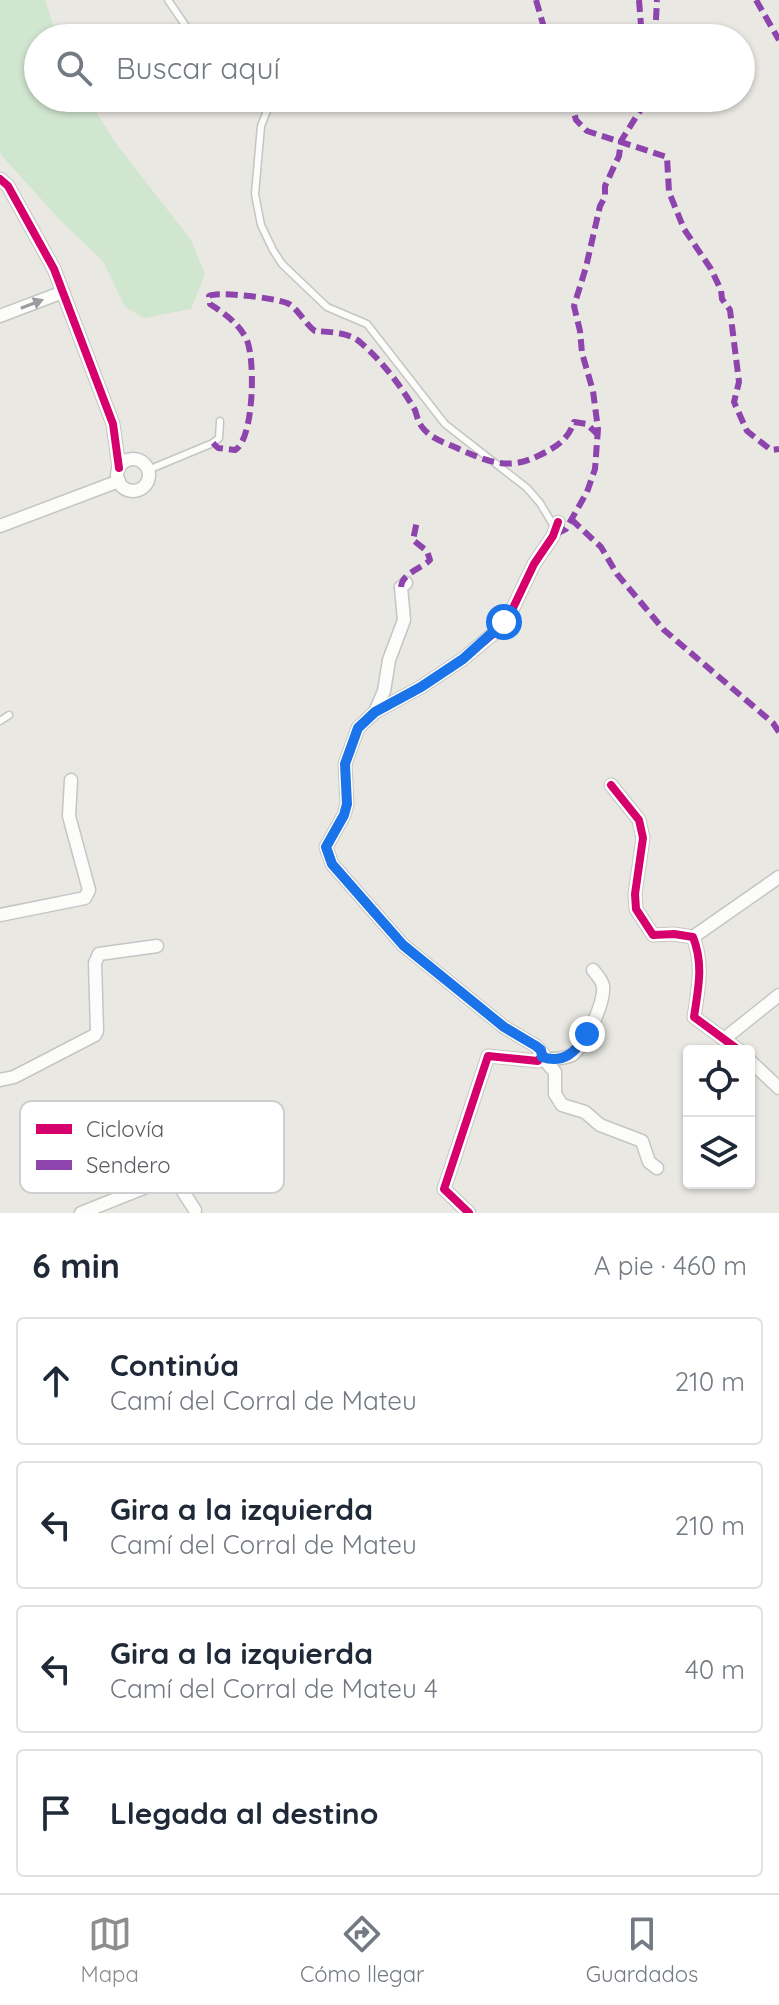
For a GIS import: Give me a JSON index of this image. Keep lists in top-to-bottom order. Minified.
{"legend":["Ciclovía","Sendero"],"page":{"search":"Buscar aquí","heading":["6 min","A pie · 460 m"],"list":[["Continúa","Camí del Corral de Mateu","210 m"],["Gira a la izquierda","Camí del Corral de Mateu","210 m"],["Gira a la izquierda","Camí del Corral de Mateu 4","40 m"],"Llegada al destino"],"nav":["Mapa","Cómo llegar","Guardados"]}}
